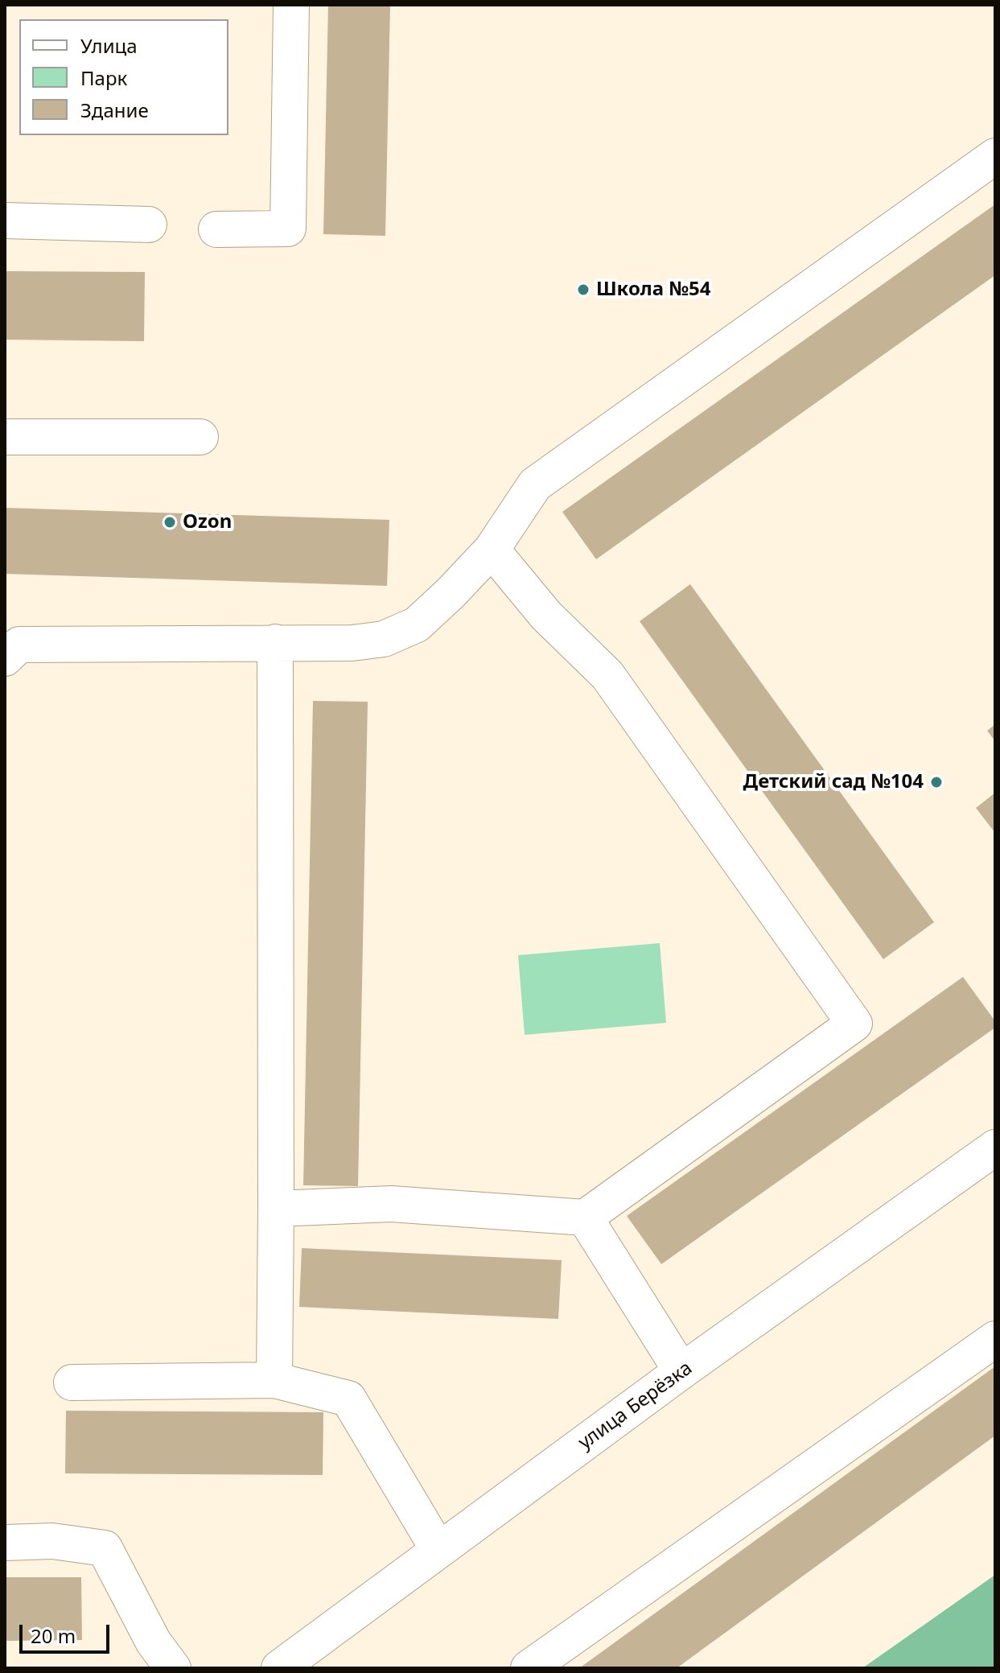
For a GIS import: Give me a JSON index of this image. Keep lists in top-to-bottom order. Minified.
{"streets":{"main road":["улица Берёзка"]},"places":["Школа №54","Ozon","Детский сад №104"],"legend":["Улица","Парк","Здание"],"scale_bar":"20 m"}
